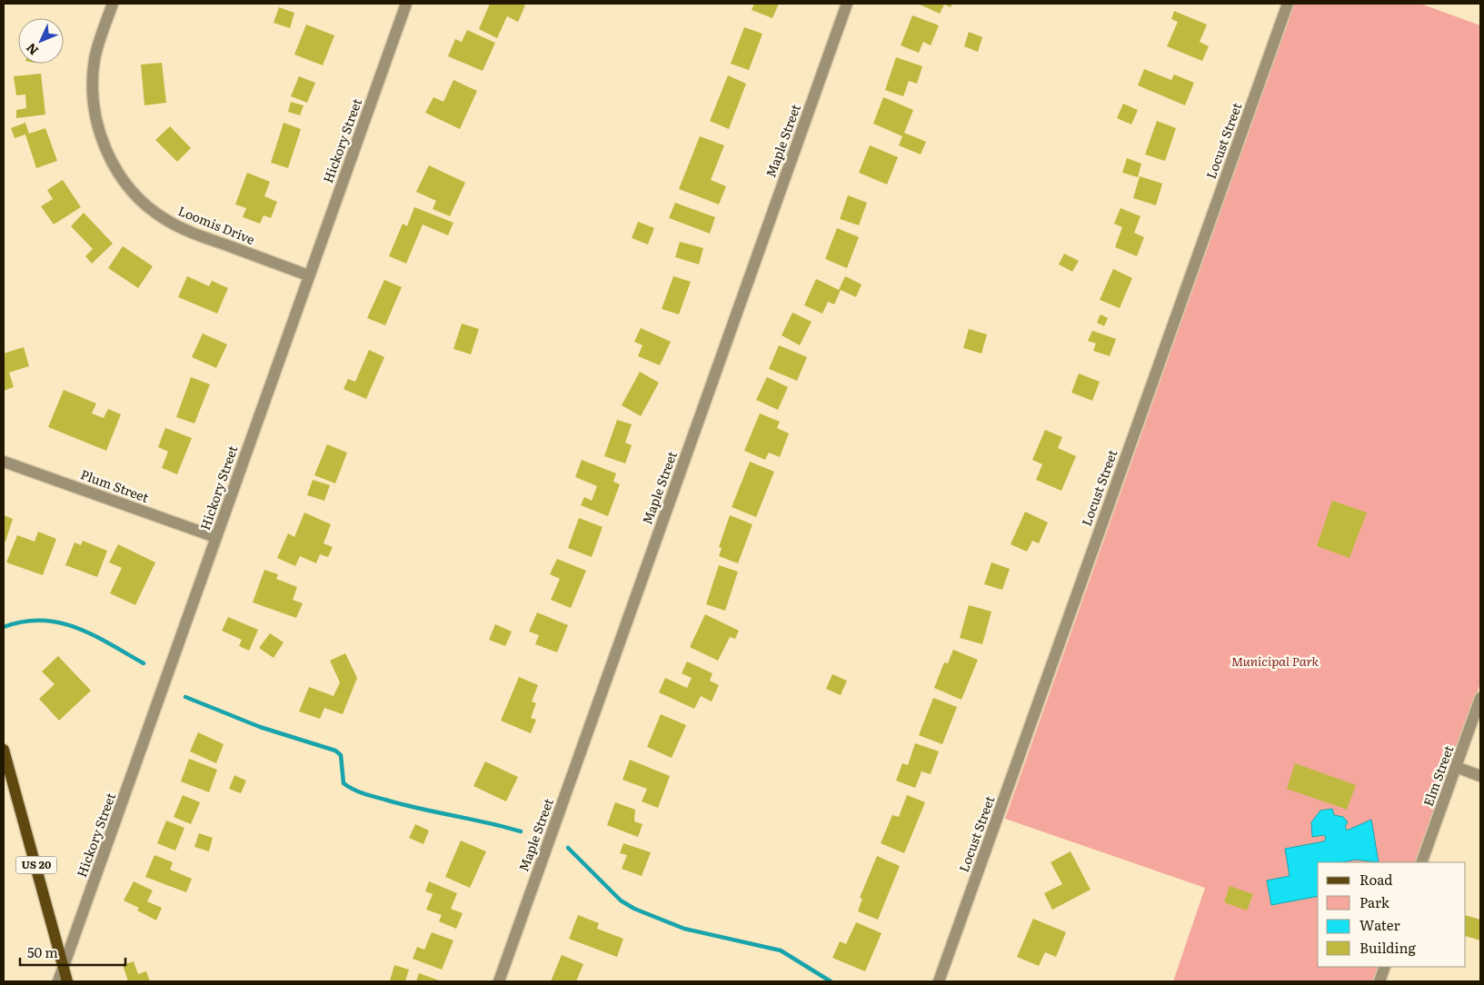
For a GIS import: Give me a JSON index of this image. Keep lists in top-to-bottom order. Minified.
{"streets":{"main road":["US 20"],"street":["Hickory Street","Maple Street","Locust Street","Loomis Drive","Plum Street","Elm Street"]},"crossings":[["Hickory Street","Loomis Drive"],["Hickory Street","Plum Street"],["Hickory Street","US 20"]],"parks":["Municipal Park"],"legend":["Road","Park","Water","Building"],"scale_bar":"50 m","north":"bottom left"}
